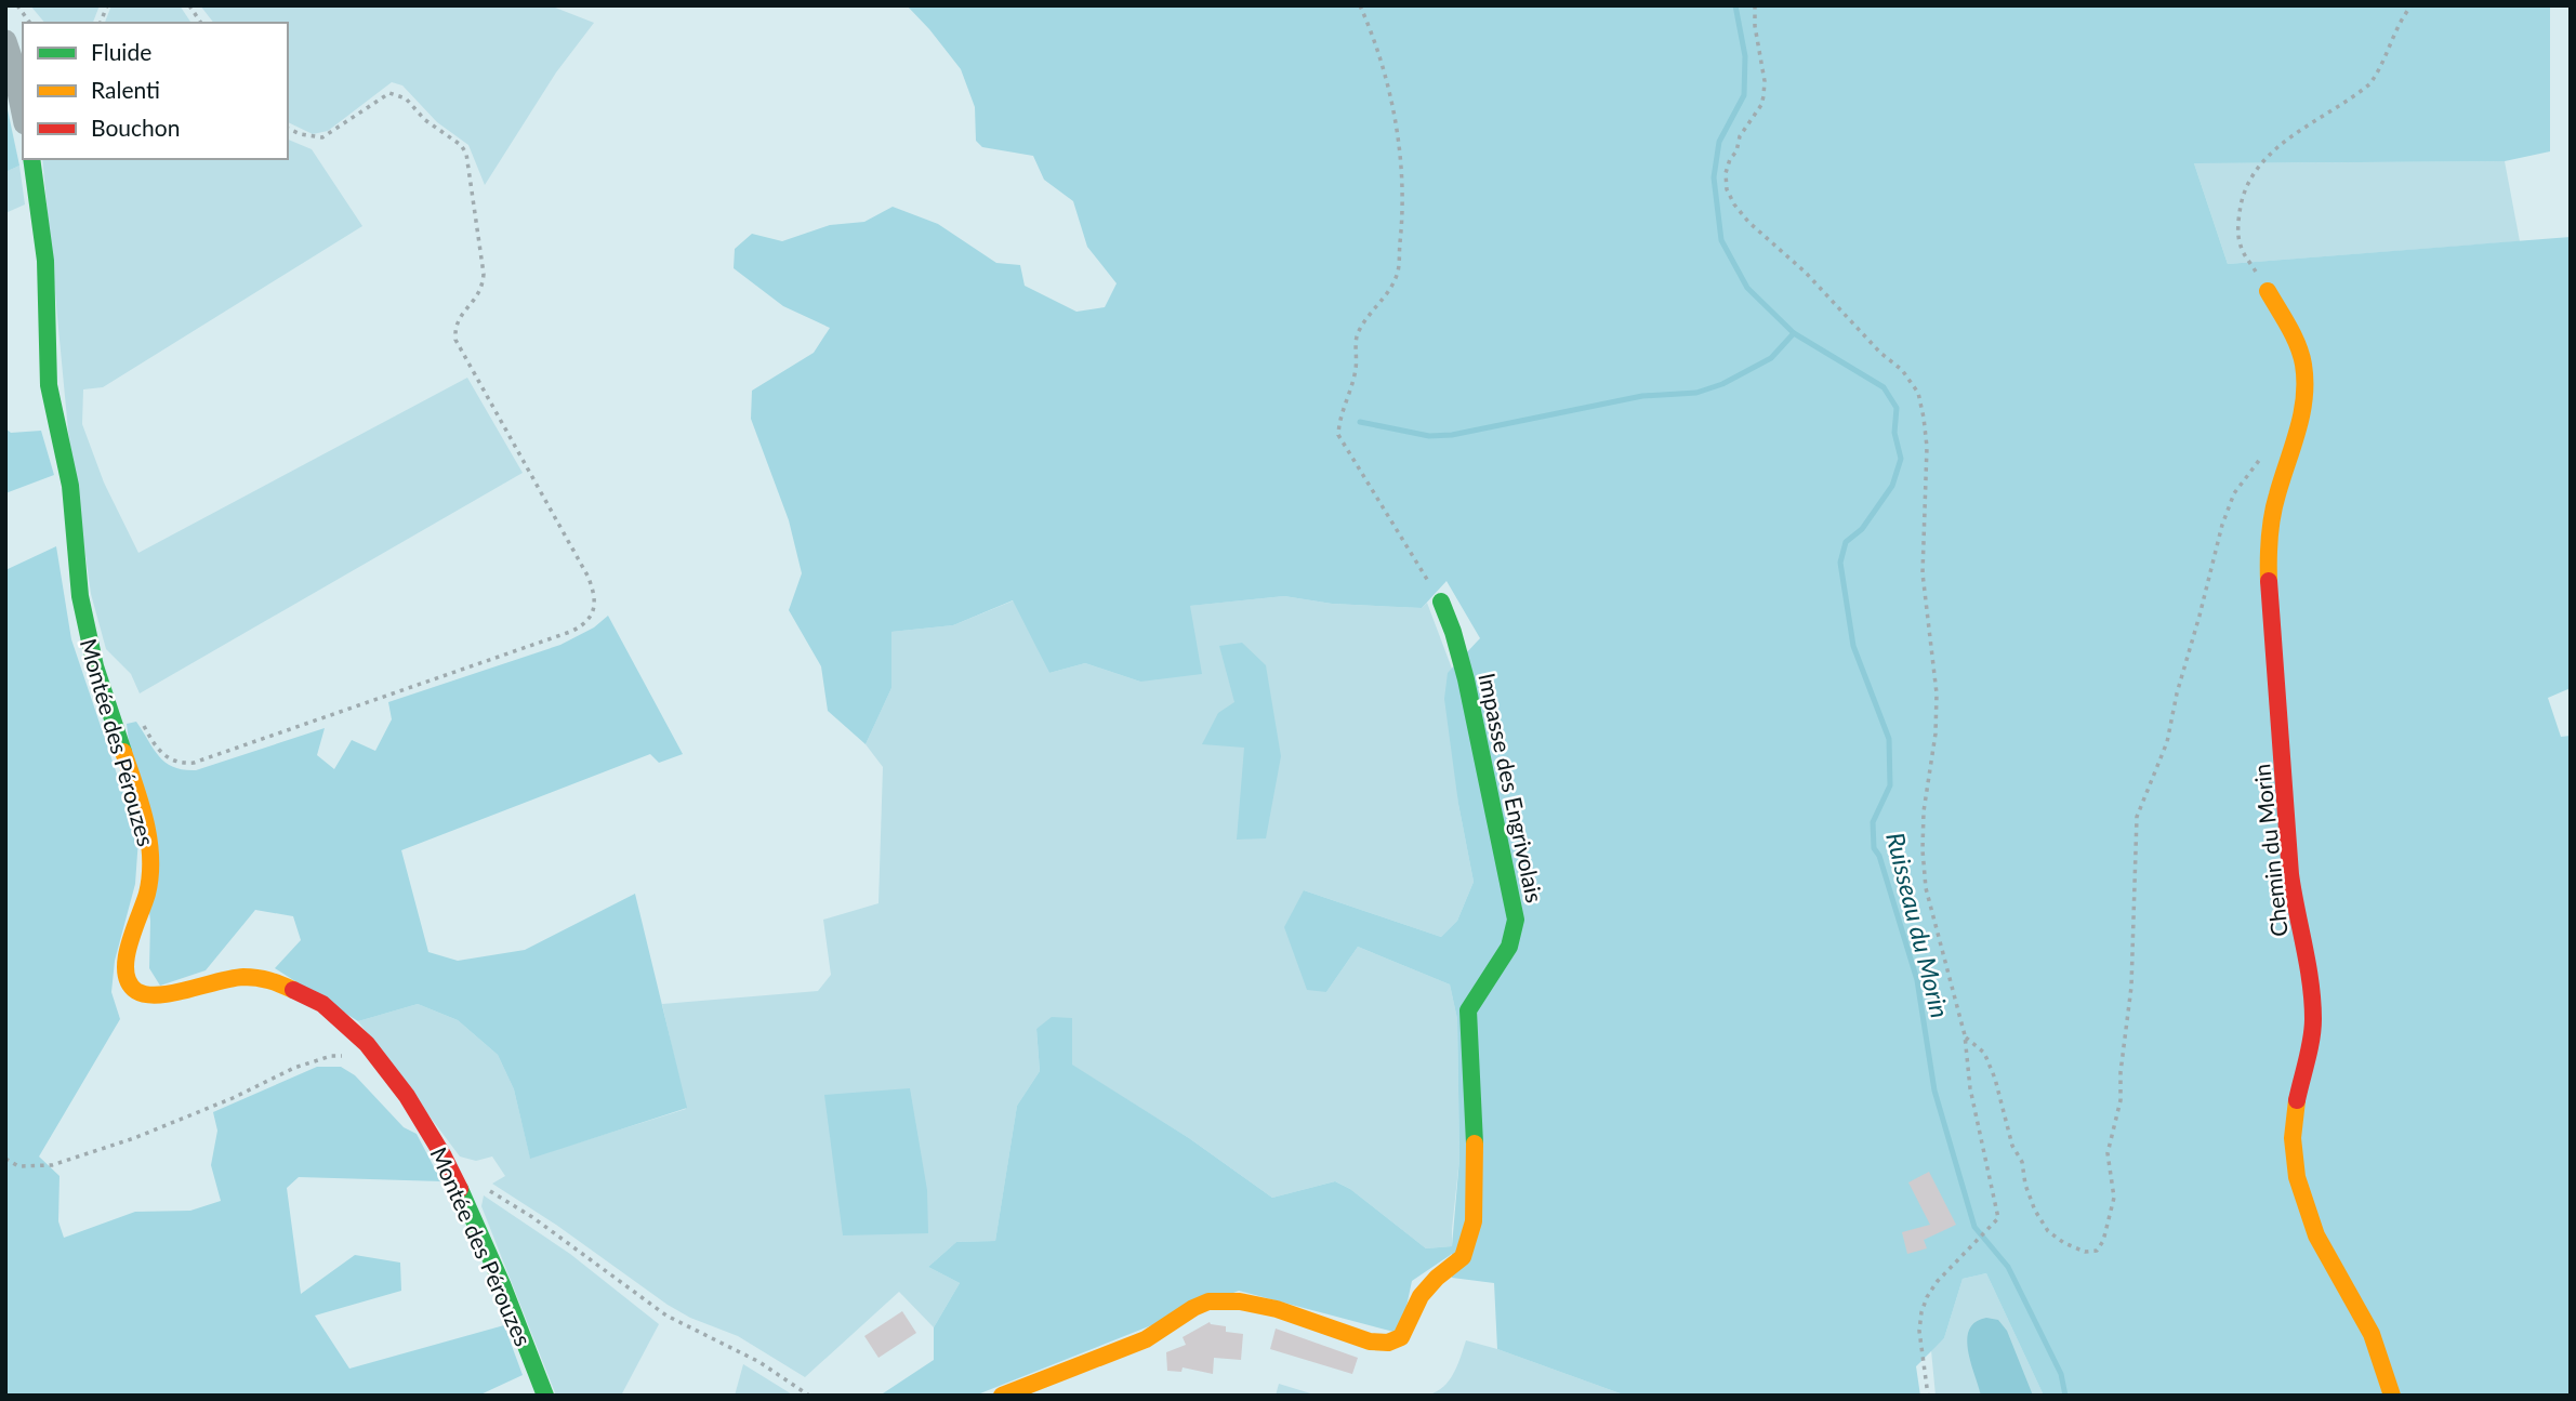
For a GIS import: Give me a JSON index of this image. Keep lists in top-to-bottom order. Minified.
{"streets":{"street":["Montée des Pérouzes","Impasse des Engrivolais","Chemin du Morin"]},"water":["Ruisseau du Morin"],"legend":["Fluide","Ralenti","Bouchon"]}
